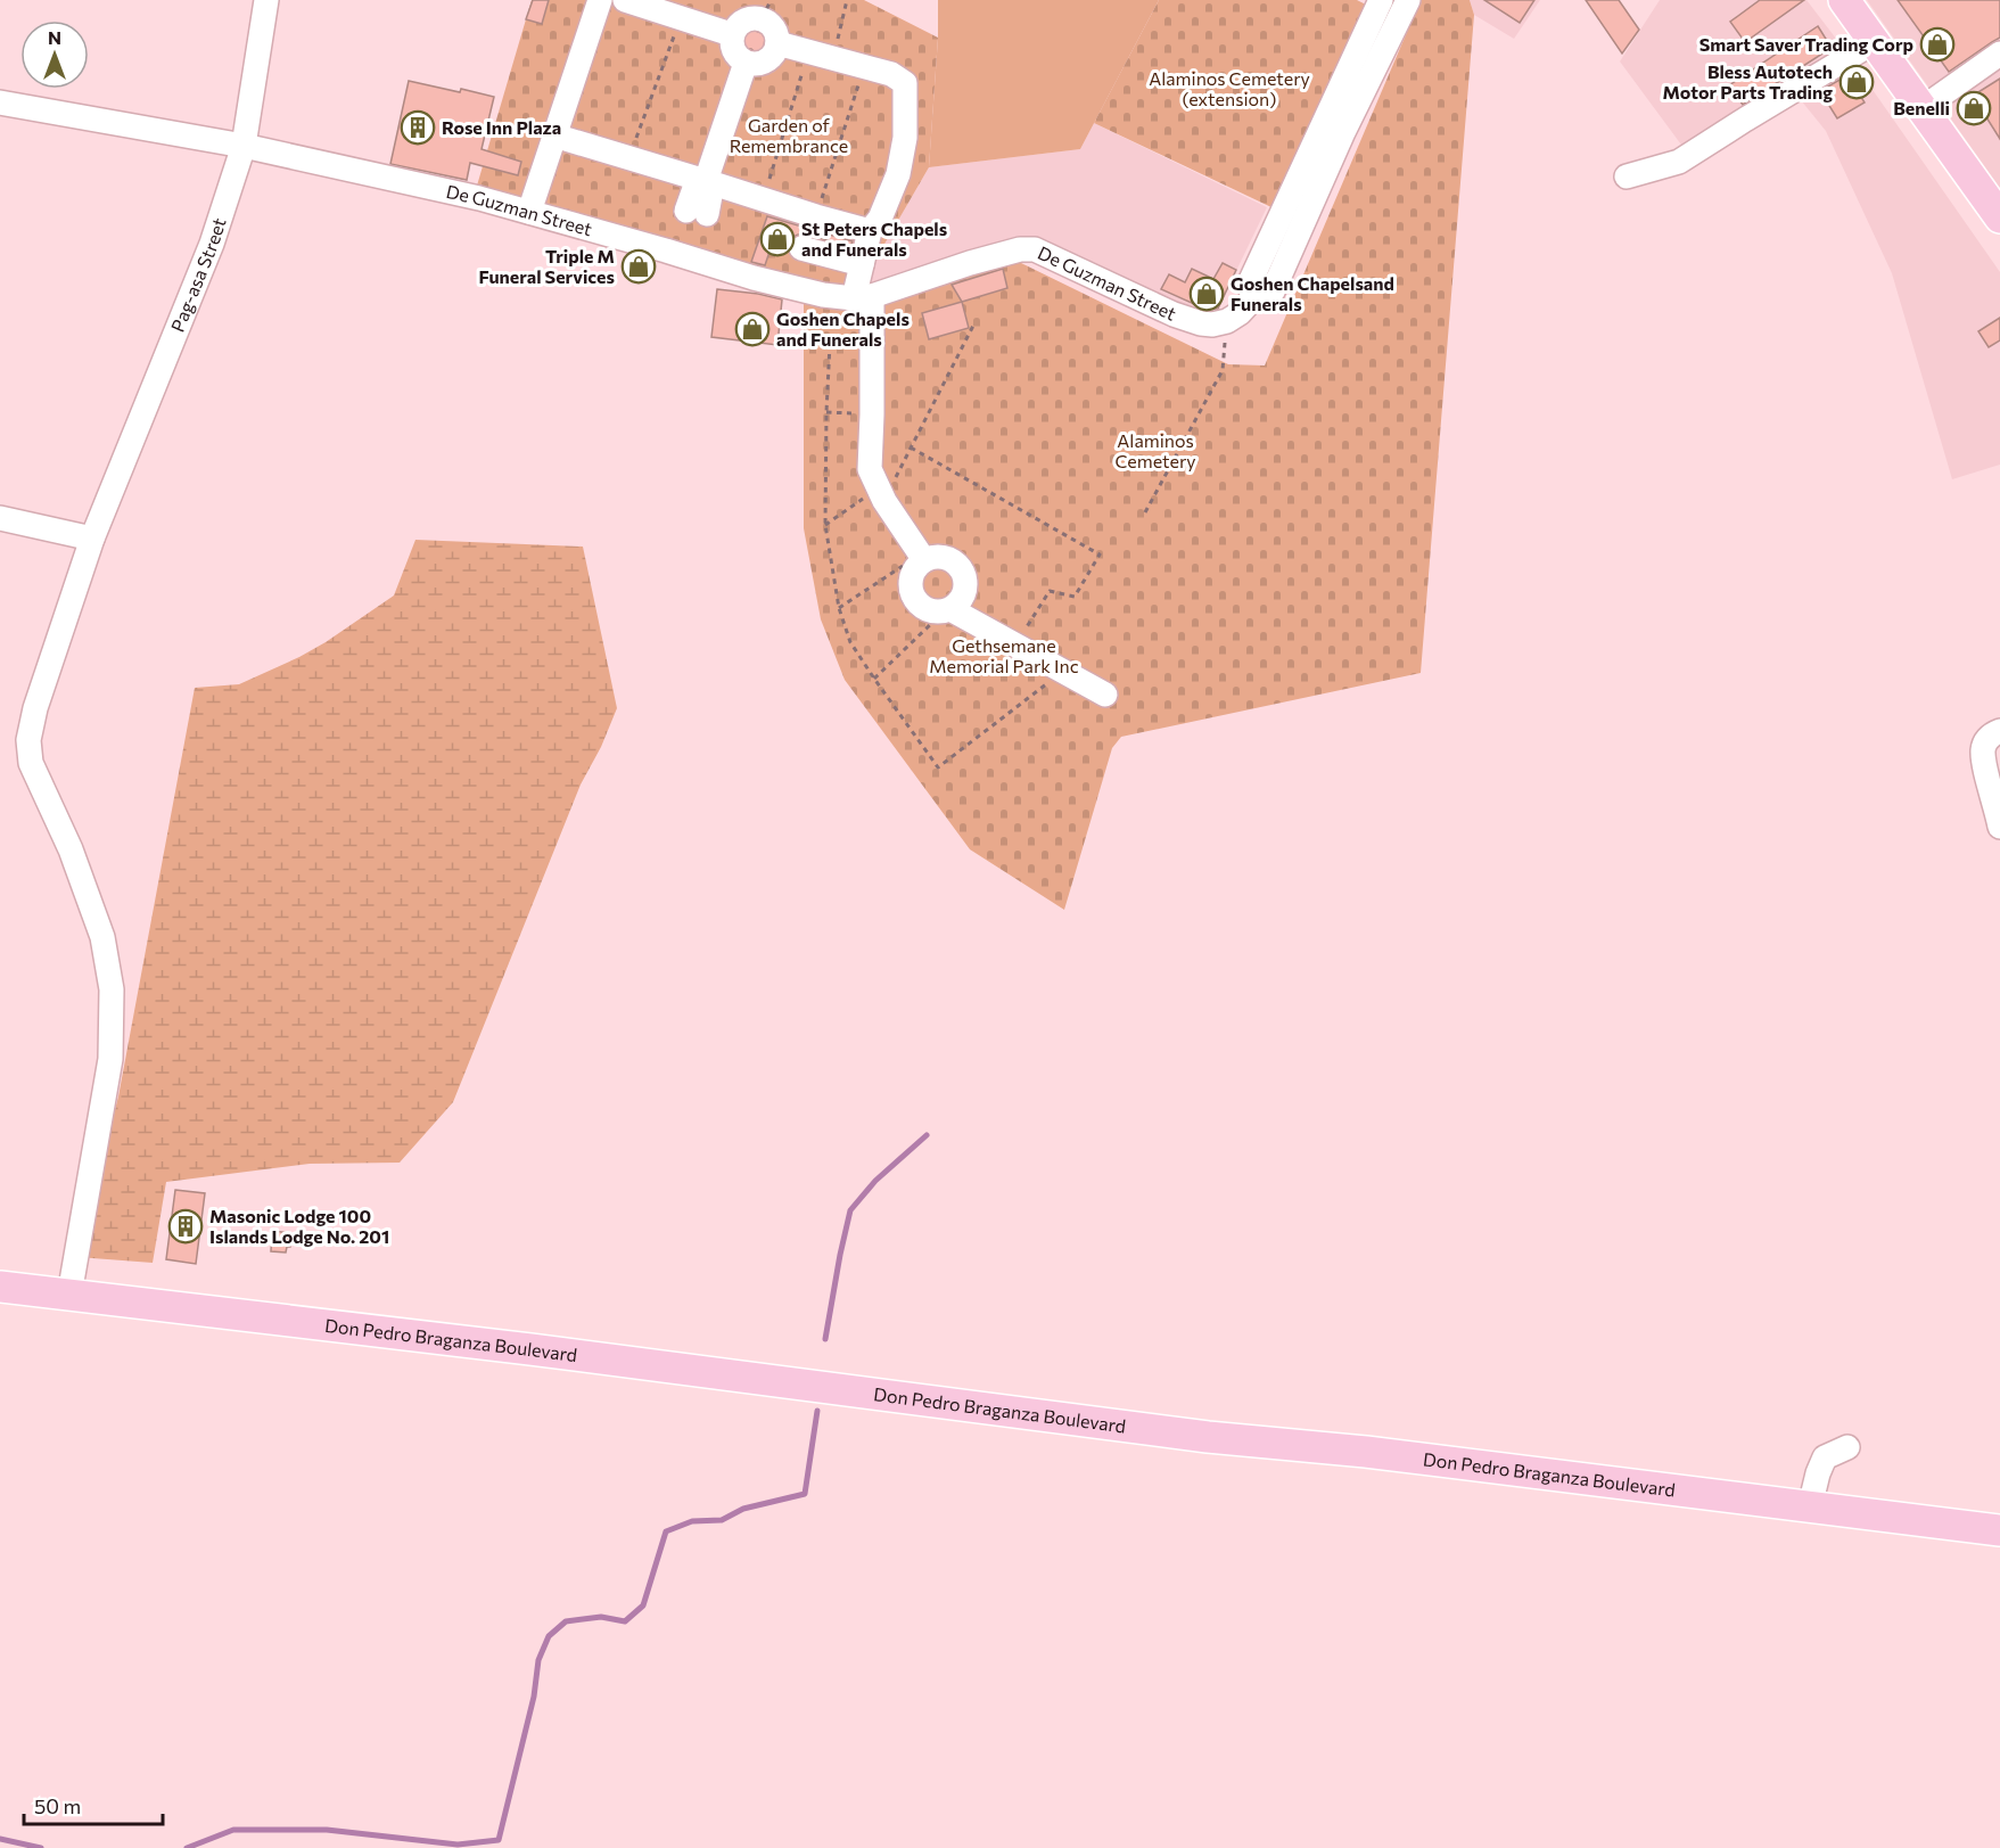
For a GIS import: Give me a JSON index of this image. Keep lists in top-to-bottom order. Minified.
{"streets":{"main road":["Don Pedro Braganza Boulevard"],"street":["De Guzman Street","Pag-asa Street"]},"crossings":[["De Guzman Street","Pag-asa Street"],["Pag-asa Street","Don Pedro Braganza Boulevard"]],"parks":["Alaminos Cemetery (extension)","Garden of Remembrance","Alaminos Cemetery","Gethsemane Memorial Park Inc"],"places":{"shop":["Smart Saver Trading Corp","Bless Autotech Motor Parts Trading","Benelli","St Peters Chapels and Funerals","Triple M Funeral Services","Goshen Chapelsand Funerals","Goshen Chapels and Funerals"],"building":["Rose Inn Plaza","Masonic Lodge 100 Islands Lodge No. 201"]},"scale_bar":"50 m","north":"top"}
